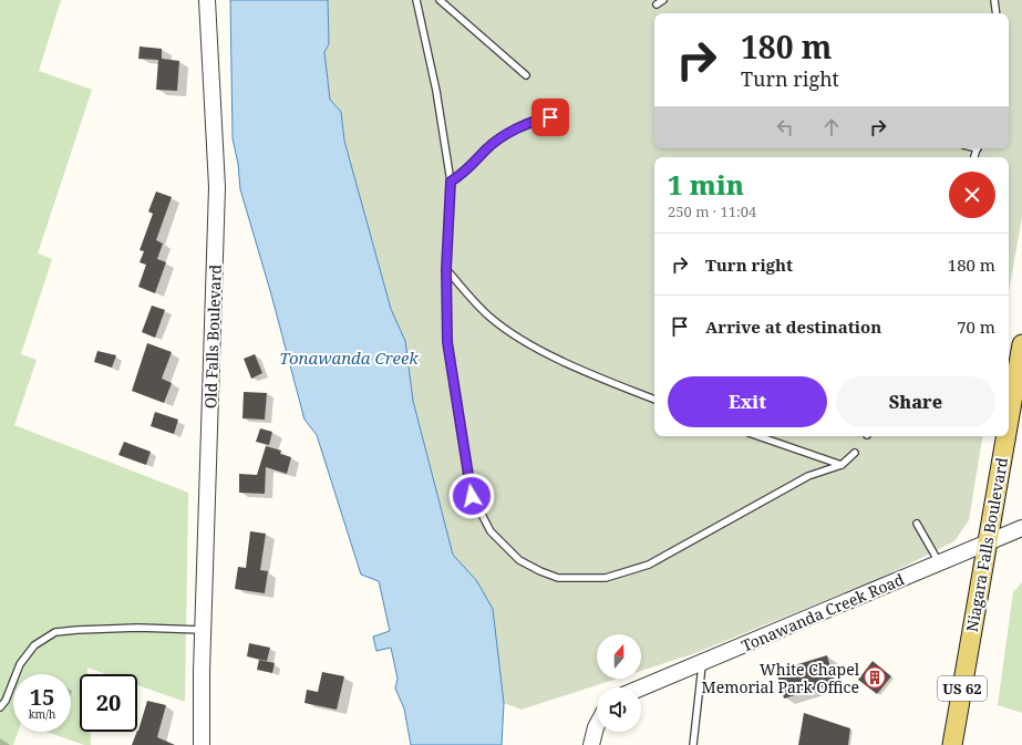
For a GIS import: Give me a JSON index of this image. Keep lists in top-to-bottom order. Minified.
{"streets":{"main road":["Niagara Falls Boulevard","US 62"],"street":["Old Falls Boulevard","Tonawanda Creek Road"]},"crossings":[["Niagara Falls Boulevard","Tonawanda Creek Road"]],"water":["Tonawanda Creek"],"places":{"building":["White Chapel Memorial Park Office"]},"north":"top","page":{"turn":["180 m","Turn right"],"heading":["1 min","250 m · 11:04"],"list":[{"name":"Turn right","value":"180 m"},{"name":"Arrive at destination","value":"70 m"}],"buttons":["Exit","Share"],"speed":"15 km/h","limit":"20"}}
